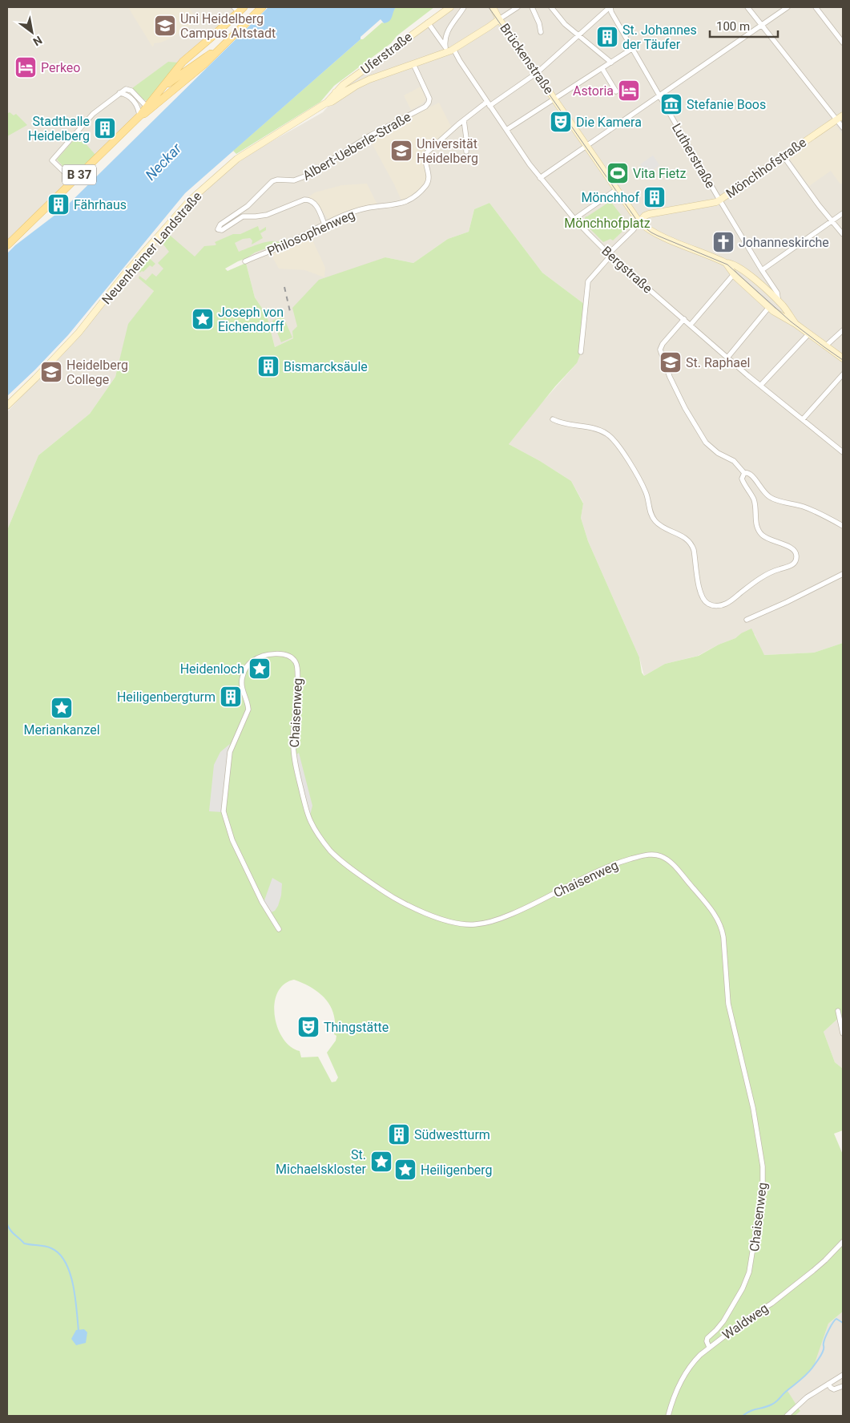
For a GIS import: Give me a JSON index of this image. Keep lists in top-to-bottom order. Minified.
{"streets":{"main road":["Uferstraße","Brückenstraße","Mönchhofstraße","B 37","Neuenheimer Landstraße"],"street":["Albert-Ueberle-Straße","Lutherstraße","Philosophenweg","Bergstraße","Chaisenweg","Waldweg"]},"crossings":[["Uferstraße","Neuenheimer Landstraße"],["Brückenstraße","Mönchhofstraße"],["Brückenstraße","Philosophenweg"],["Brückenstraße","Neuenheimer Landstraße"],["Albert-Ueberle-Straße","Philosophenweg"],["Albert-Ueberle-Straße","Neuenheimer Landstraße"],["Lutherstraße","Mönchhofstraße"],["Lutherstraße","Philosophenweg"],["Philosophenweg","Bergstraße"],["Neuenheimer Landstraße","Bergstraße"],["Chaisenweg","Waldweg"]],"water":["Neckar"],"parks":["Mönchhofplatz"],"places":{"school or university":["Uni Heidelberg Campus Altstadt","Universität Heidelberg","St. Raphael","Heidelberg College"],"building":["St. Johannes der Täufer","Stadthalle Heidelberg","Mönchhof","Fährhaus","Bismarcksäule","Heiligenbergturm","Südwestturm"],"hotel":["Perkeo","Astoria"],"museum":["Stefanie Boos"],"theatre":["Die Kamera","Thingstätte"],"sports":["Vita Fietz"],"church":["Johanneskirche"],"place":["Joseph von Eichendorff","Heidenloch","Meriankanzel","St. Michaelskloster","Heiligenberg"]},"scale_bar":"100 m","north":"bottom right"}
